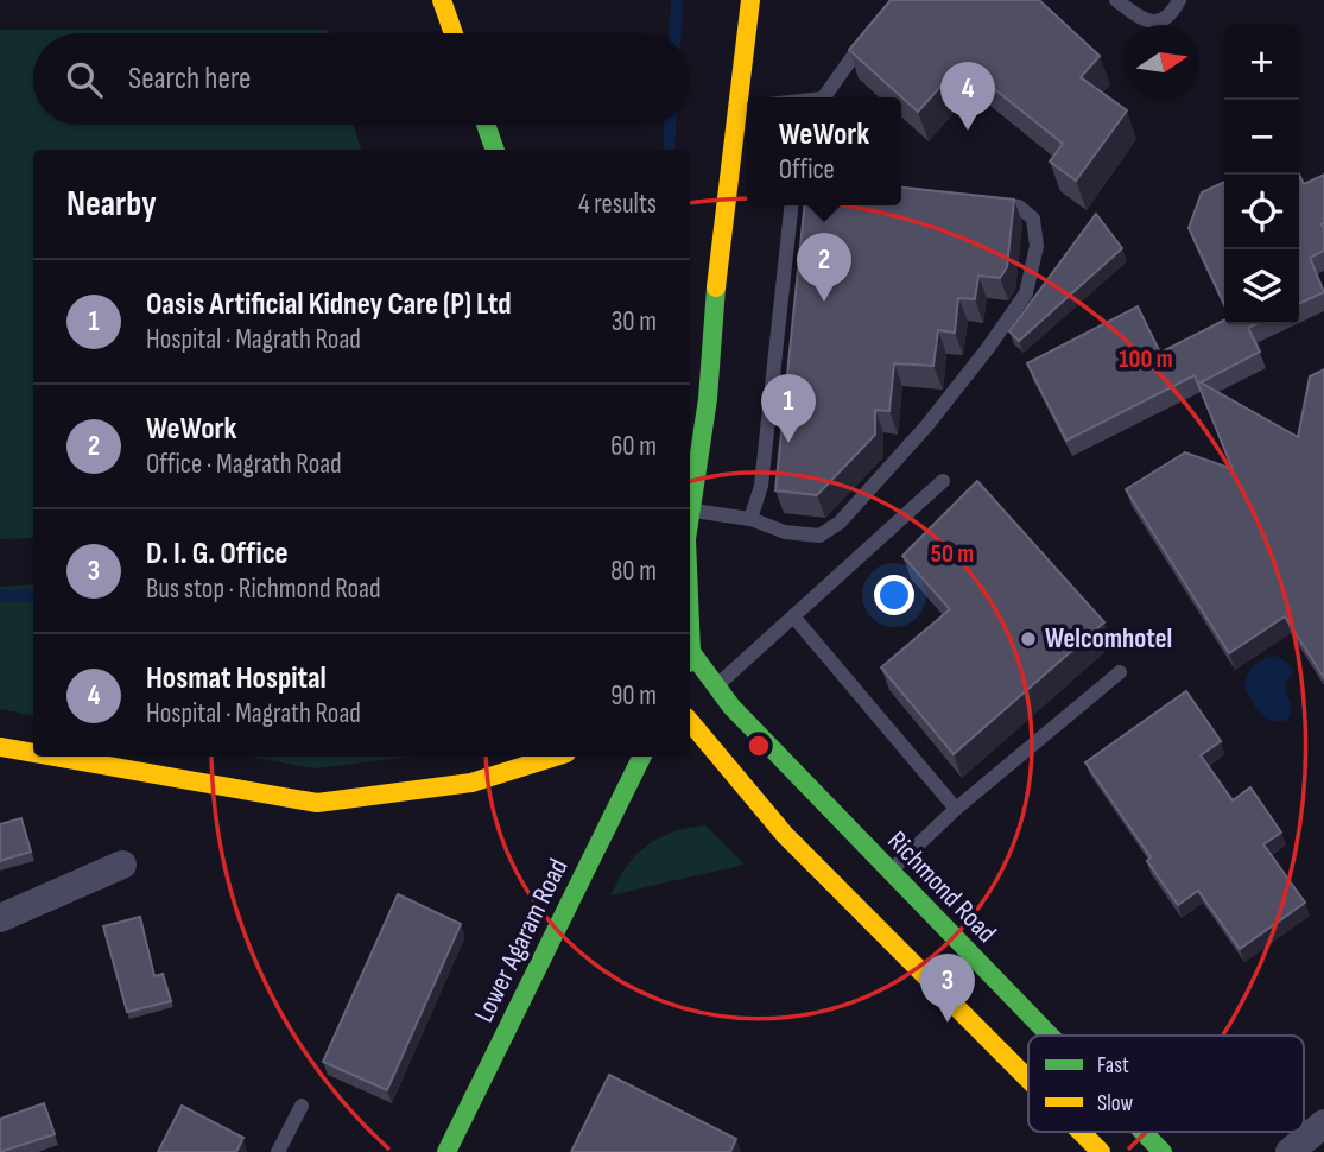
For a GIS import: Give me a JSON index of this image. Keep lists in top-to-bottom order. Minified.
{"streets":{"main road":["Richmond Road","Lower Agaram Road"]},"places":["Welcomhotel"],"legend":["Fast","Slow"],"north":"right","page":{"map_buttons":["+","−"],"search":"Search here","pins":["4","2","1","3"],"popup":["WeWork","Office"],"heading":["Nearby","4 results"],"list":[{"mark":"1","name":"Oasis Artificial Kidney Care (P) Ltd","note":"Hospital · Magrath Road","value":"30 m"},{"mark":"2","name":"WeWork","note":"Office · Magrath Road","value":"60 m"},{"mark":"3","name":"D. I. G. Office","note":"Bus stop · Richmond Road","value":"80 m"},{"mark":"4","name":"Hosmat Hospital","note":"Hospital · Magrath Road","value":"90 m"}]},"rings":["100 m","50 m"]}
